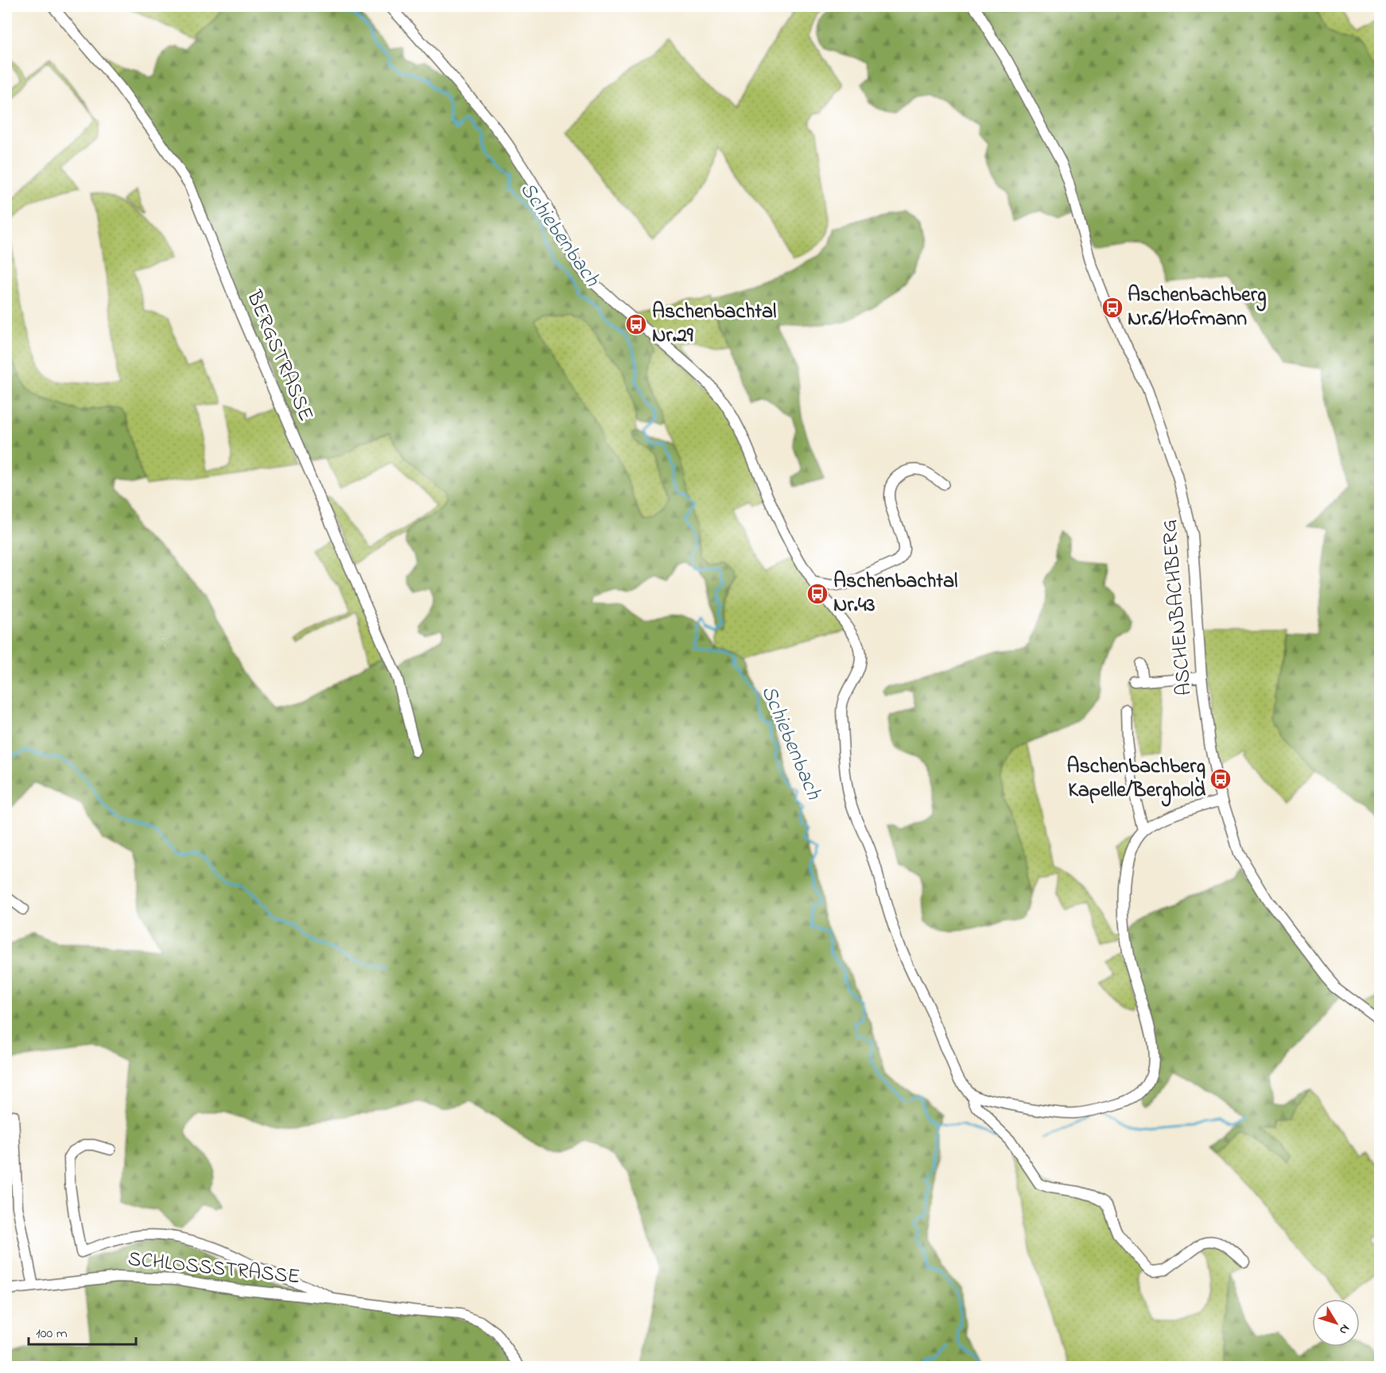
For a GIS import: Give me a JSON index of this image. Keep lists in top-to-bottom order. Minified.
{"streets":{"street":["BERGSTRASSE","ASCHENBACHBERG","SCHLOSSSTRASSE"]},"water":["Schiebenbach"],"places":{"bus stop":["Aschenbachberg Nr.6/Hofmann","Aschenbachtal Nr.29","Aschenbachtal Nr.43","Aschenbachberg Kapelle/Berghold"]},"scale_bar":"100 m","north":"bottom right"}
